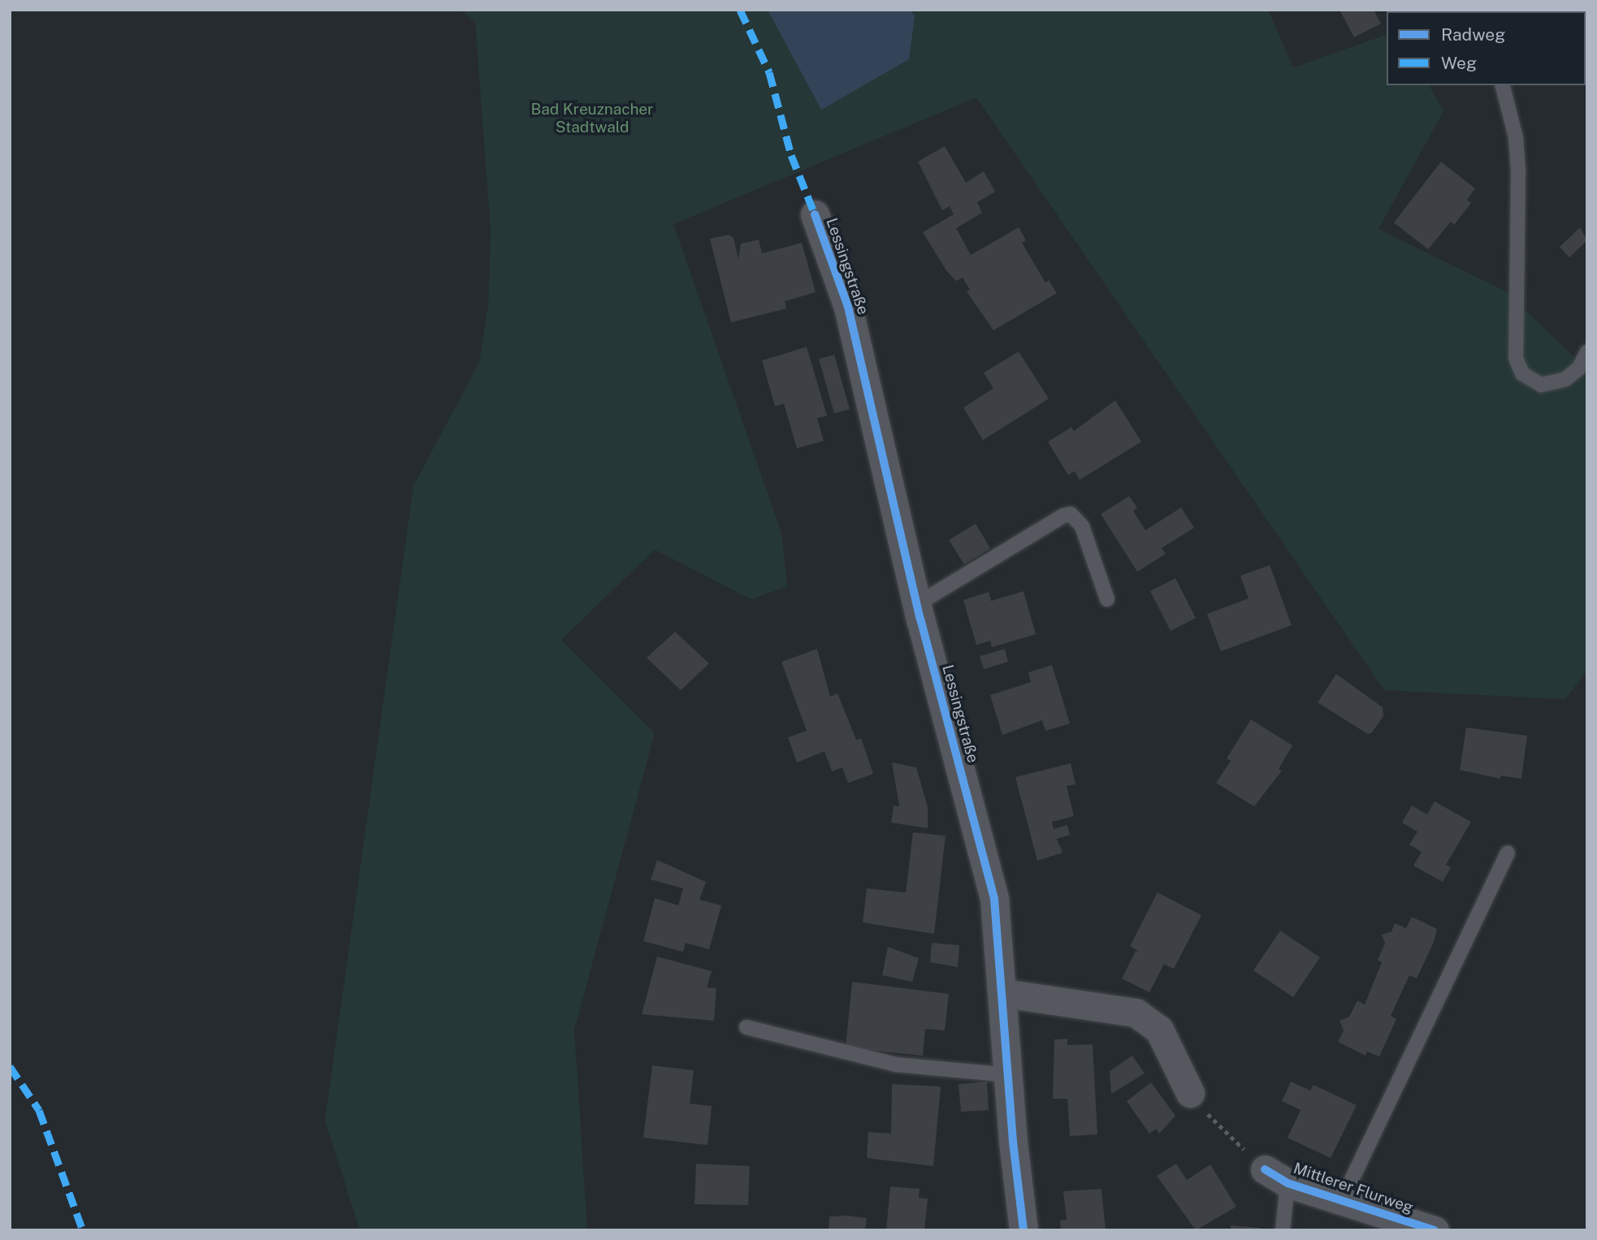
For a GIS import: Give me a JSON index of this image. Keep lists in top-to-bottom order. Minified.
{"streets":{"street":["Lessingstraße","Mittlerer Flurweg"]},"parks":["Bad Kreuznacher Stadtwald"],"legend":["Radweg","Weg"]}
